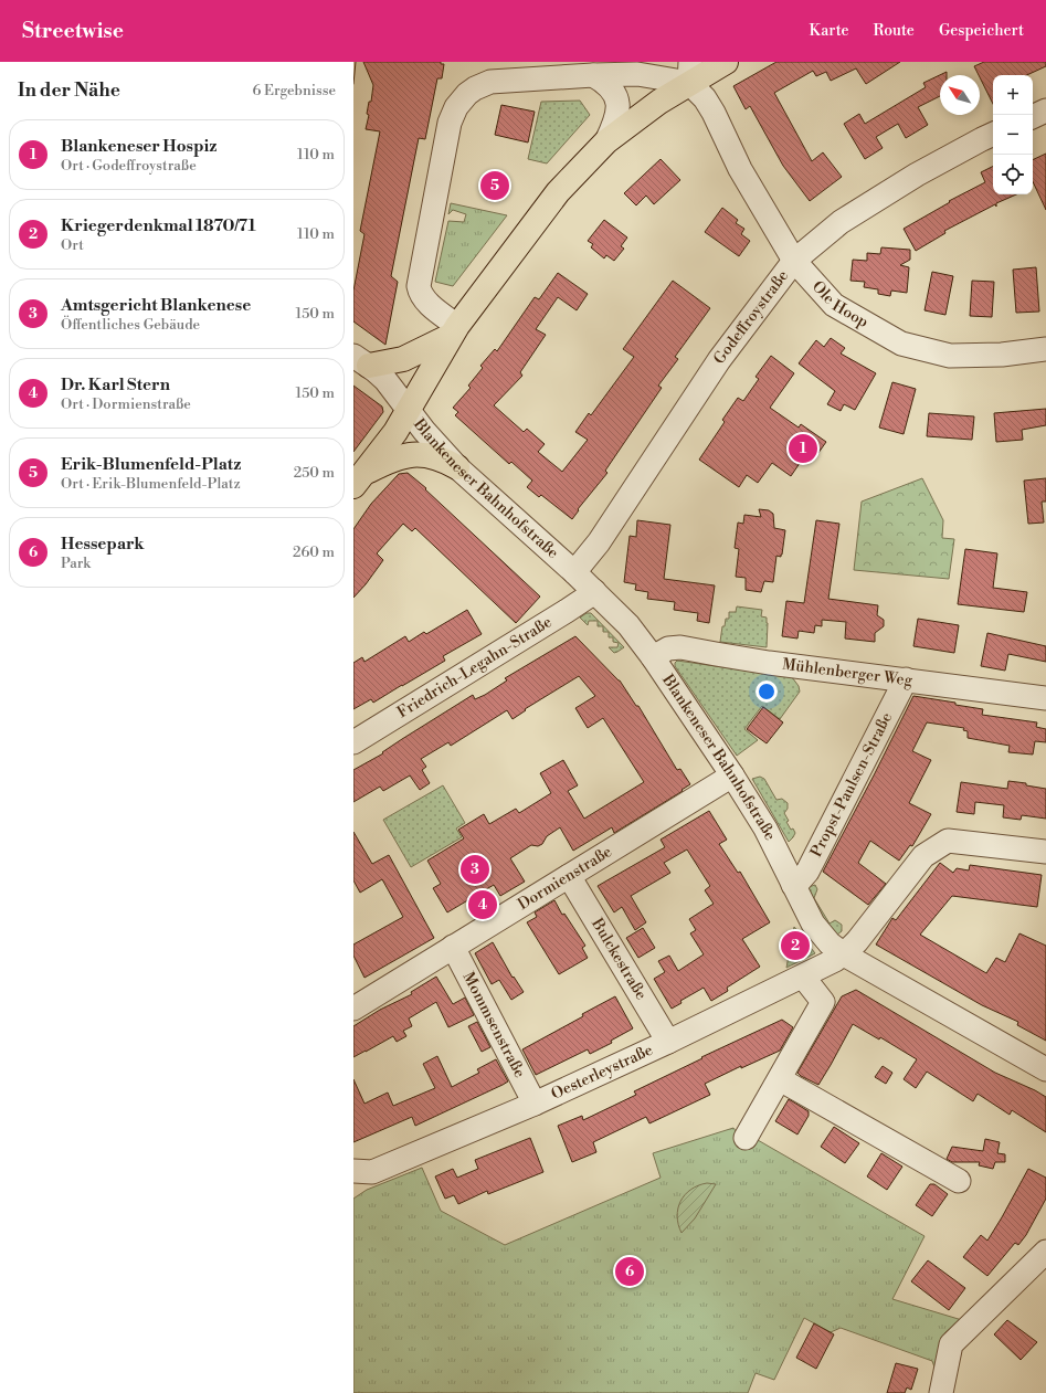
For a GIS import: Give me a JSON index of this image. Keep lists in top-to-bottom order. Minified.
{"streets":{"street":["Ole Hoop","Godeffroystraße","Blankeneser Bahnhofstraße","Friedrich-Legahn-Straße","Mühlenberger Weg","Propst-Paulsen-Straße","Dormienstraße","Bulckestraße","Mommsenstraße","Oesterleystraße"]},"crossings":[["Ole Hoop","Godeffroystraße"],["Godeffroystraße","Blankeneser Bahnhofstraße"],["Blankeneser Bahnhofstraße","Friedrich-Legahn-Straße"],["Blankeneser Bahnhofstraße","Mühlenberger Weg"],["Blankeneser Bahnhofstraße","Propst-Paulsen-Straße"],["Blankeneser Bahnhofstraße","Dormienstraße"],["Blankeneser Bahnhofstraße","Oesterleystraße"],["Mühlenberger Weg","Propst-Paulsen-Straße"],["Dormienstraße","Bulckestraße"],["Dormienstraße","Mommsenstraße"],["Bulckestraße","Oesterleystraße"],["Mommsenstraße","Oesterleystraße"]],"north":"top left","page":{"header":"Streetwise","nav":["Karte","Route","Gespeichert"],"heading":["In der Nähe","6 Ergebnisse"],"map_buttons":["+","−"],"list":[{"mark":"1","name":"Blankeneser Hospiz","note":"Ort · Godeffroystraße","value":"110 m"},{"mark":"2","name":"Kriegerdenkmal 1870/71","note":"Ort","value":"110 m"},{"mark":"3","name":"Amtsgericht Blankenese","note":"Öffentliches Gebäude","value":"150 m"},{"mark":"4","name":"Dr. Karl Stern","note":"Ort · Dormienstraße","value":"150 m"},{"mark":"5","name":"Erik-Blumenfeld-Platz","note":"Ort · Erik-Blumenfeld-Platz","value":"250 m"},{"mark":"6","name":"Hessepark","note":"Park","value":"260 m"}],"pins":["5","1","3","4","2","6"]}}
